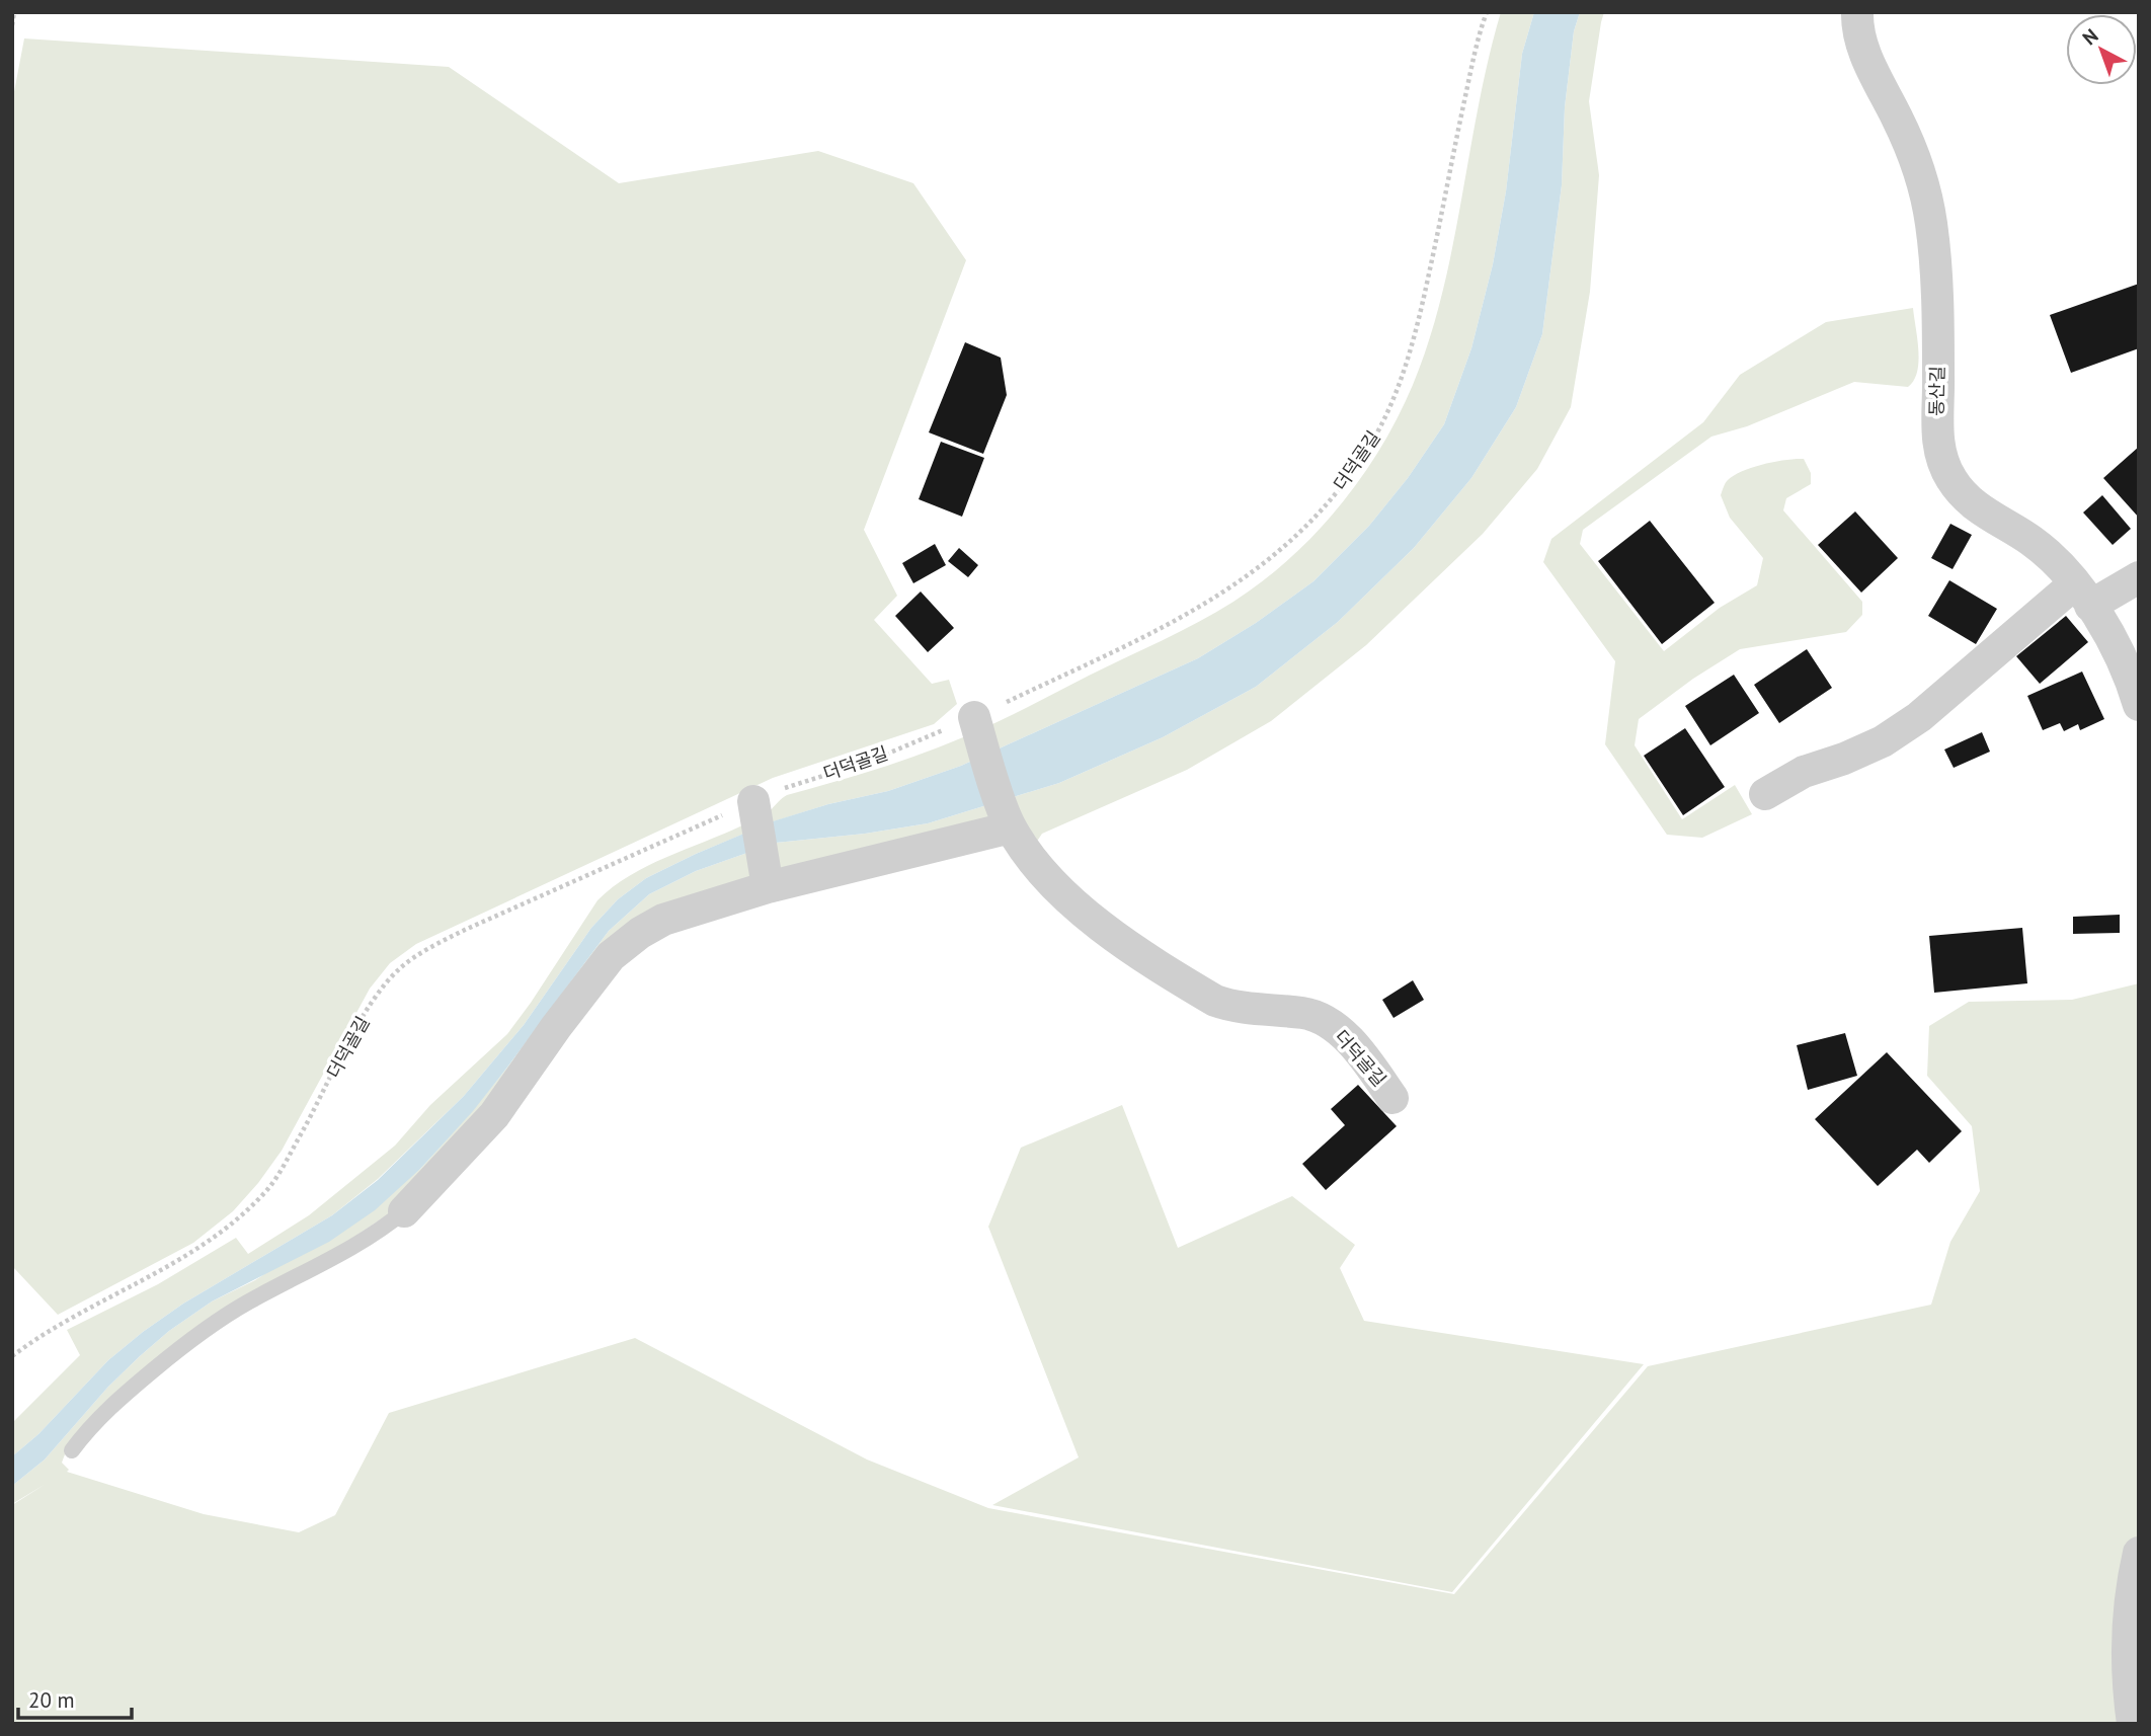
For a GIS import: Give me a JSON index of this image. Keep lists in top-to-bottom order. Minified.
{"streets":{"street":["동산길","더덕골길"]},"scale_bar":"20 m","north":"top left"}
